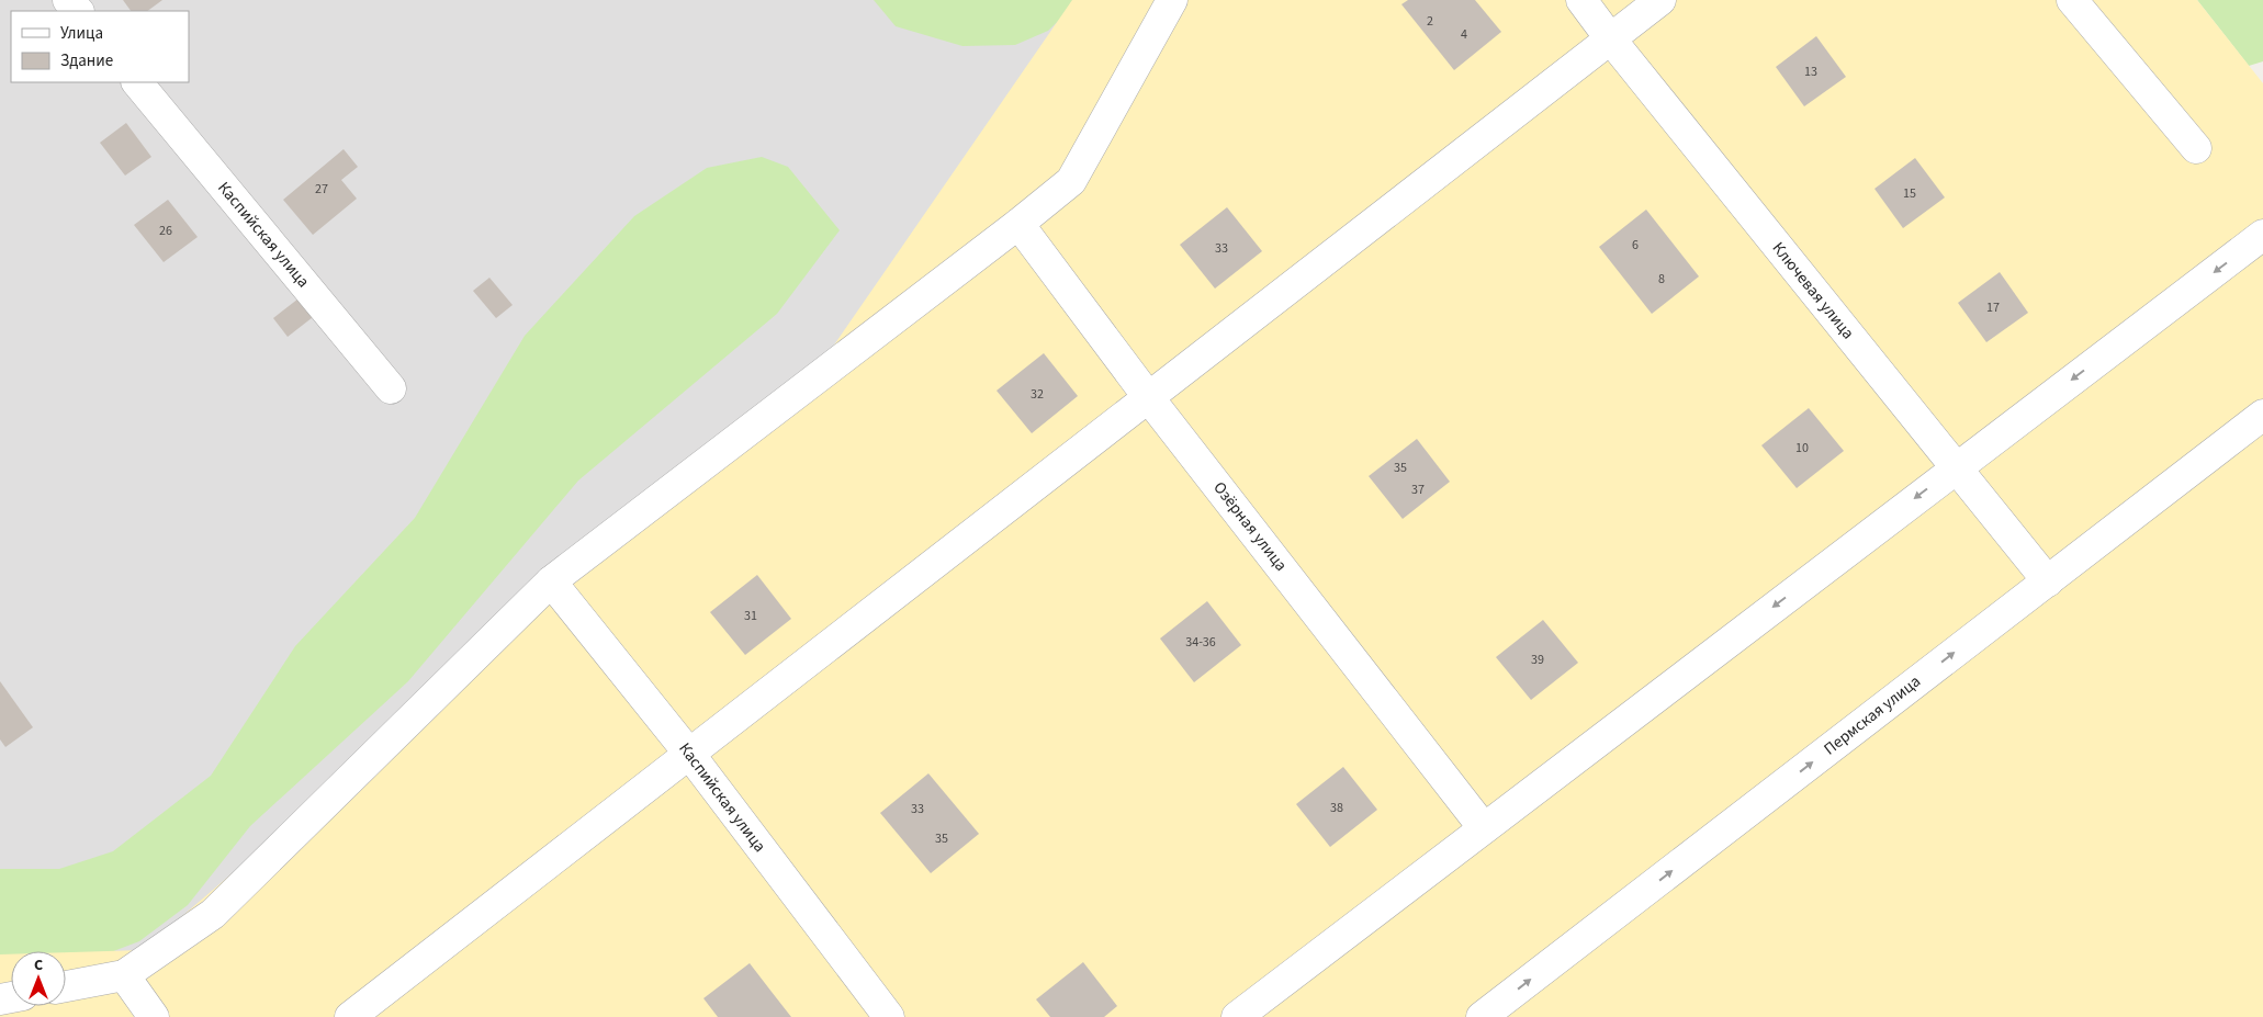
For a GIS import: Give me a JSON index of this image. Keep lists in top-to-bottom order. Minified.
{"streets":{"street":["Каспийская улица","Ключевая улица","Озёрная улица","Пермская улица"]},"crossings":[["Ключевая улица","Пермская улица"]],"house_numbers":["2","4","13","27","15","26","6","33","8","17","32","10","35","37","31","34-36","39","38","33","35"],"legend":["Улица","Здание"],"north":"top"}
